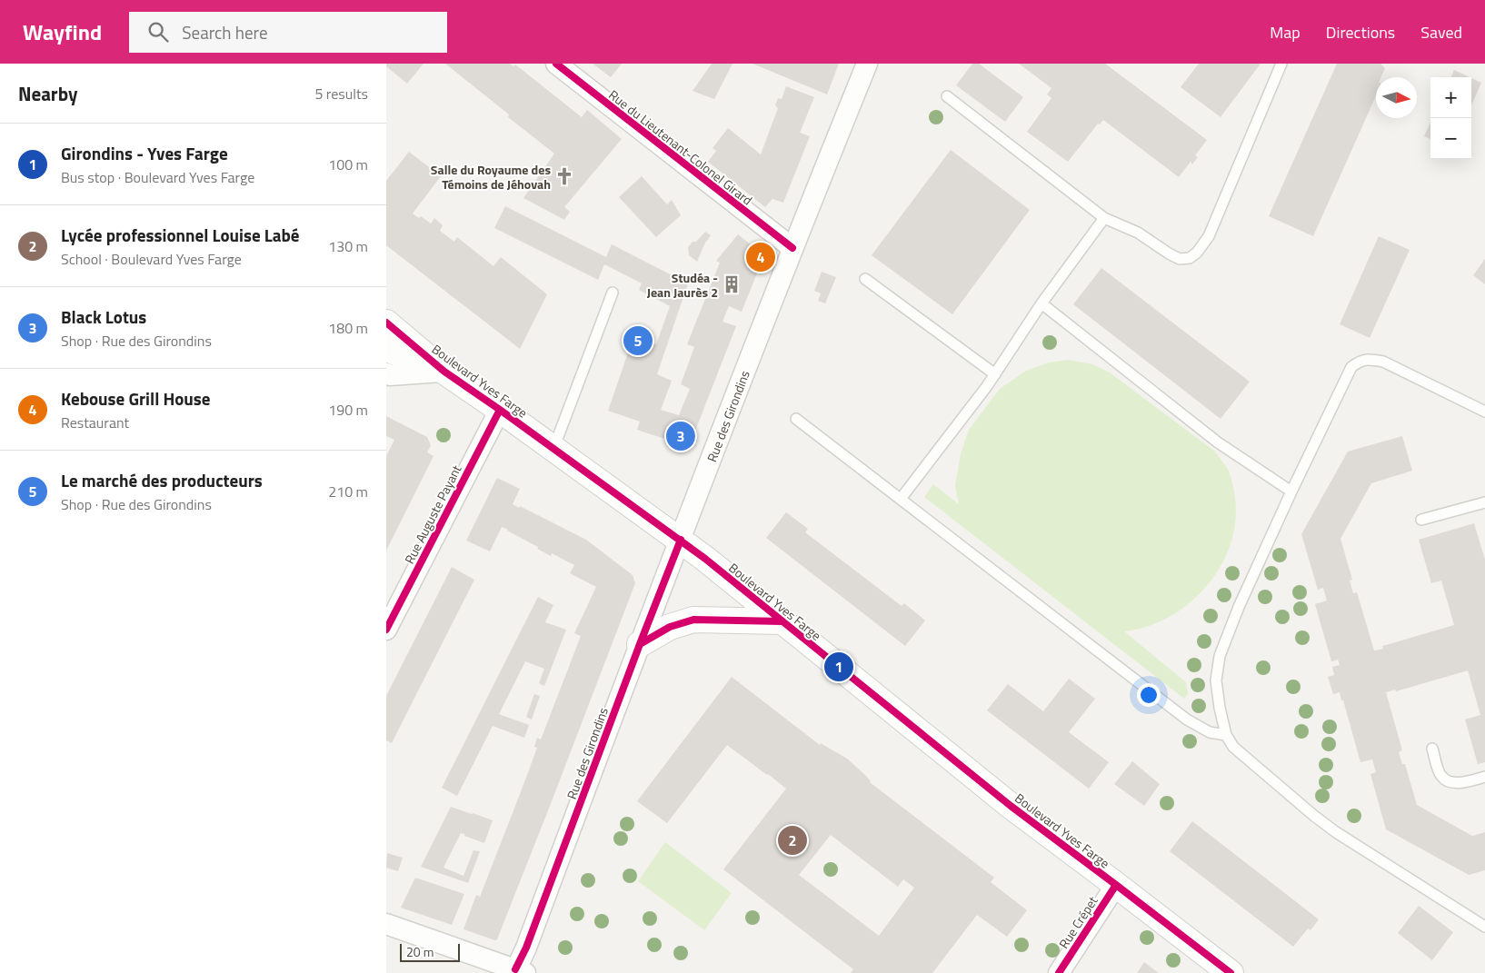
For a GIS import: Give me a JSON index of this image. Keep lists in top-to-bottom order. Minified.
{"streets":{"street":["Rue du Lieutenant-Colonel Girard","Boulevard Yves Farge","Rue des Girondins","Rue Auguste Payant","Rue Crépet"]},"crossings":[["Rue du Lieutenant-Colonel Girard","Rue des Girondins"],["Boulevard Yves Farge","Rue des Girondins"],["Boulevard Yves Farge","Rue Auguste Payant"],["Boulevard Yves Farge","Rue Crépet"]],"places":{"church":["Salle du Royaume des Témoins de Jéhovah"],"building":["Studéa - Jean Jaurès 2"]},"scale_bar":"20 m","north":"right","page":{"header":"Wayfind","search":"Search here","nav":["Map","Directions","Saved"],"heading":["Nearby","5 results"],"map_buttons":["+","−"],"list":[{"mark":"1","name":"Girondins - Yves Farge","note":"Bus stop · Boulevard Yves Farge","value":"100 m"},{"mark":"2","name":"Lycée professionnel Louise Labé","note":"School · Boulevard Yves Farge","value":"130 m"},{"mark":"3","name":"Black Lotus","note":"Shop · Rue des Girondins","value":"180 m"},{"mark":"4","name":"Kebouse Grill House","note":"Restaurant","value":"190 m"},{"mark":"5","name":"Le marché des producteurs","note":"Shop · Rue des Girondins","value":"210 m"}],"pins":["4","5","3","1","2"],"scale":"20 m"}}
